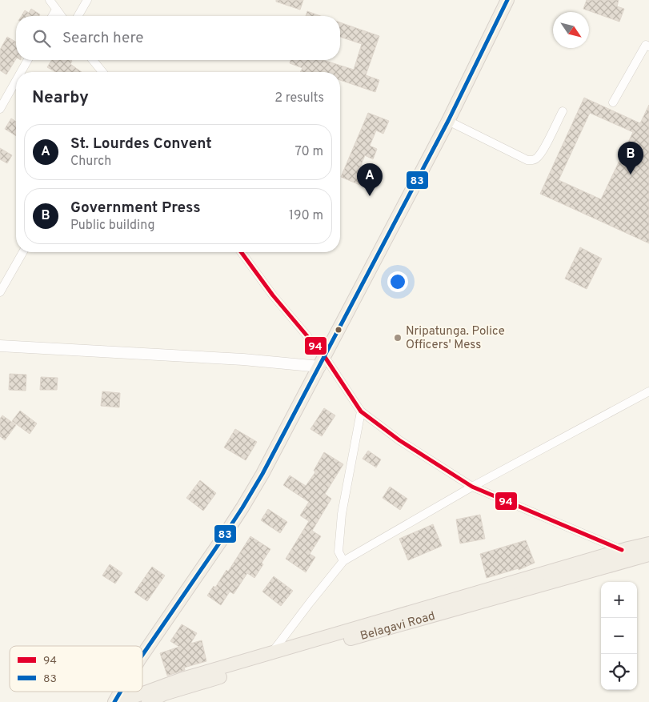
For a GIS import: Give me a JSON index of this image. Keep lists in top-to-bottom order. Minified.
{"streets":{"main road":["Belagavi Road"]},"places":["Nripatunga. Police Officers' Mess"],"lines":["transit line 83","transit line 94"],"legend":["94","83"],"north":"bottom right","page":{"search":"Search here","heading":["Nearby","2 results"],"list":[{"mark":"A","name":"St. Lourdes Convent","note":"Church","value":"70 m"},{"mark":"B","name":"Government Press","note":"Public building","value":"190 m"}],"pins":["B","A"],"map_buttons":["+","−"]}}
